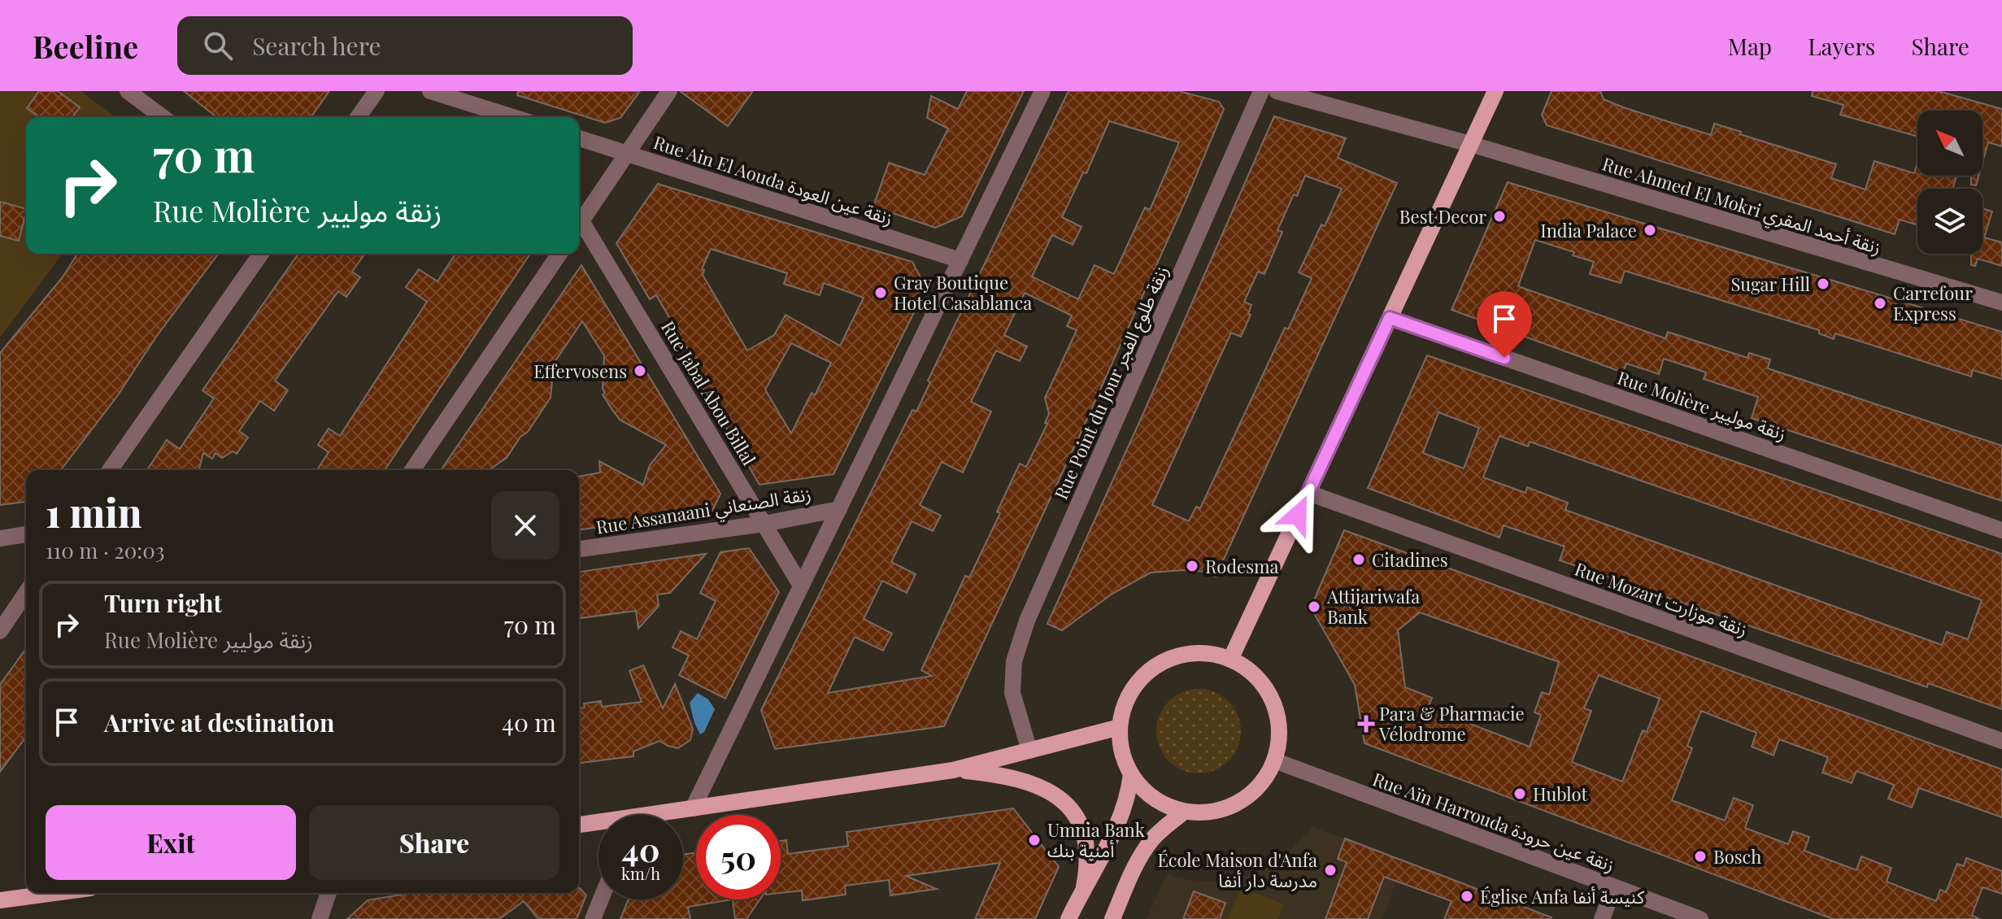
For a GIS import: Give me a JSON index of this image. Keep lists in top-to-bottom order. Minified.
{"streets":{"street":["Rue Ain El Aouda زنقة عين العودة","Rue Ahmed El Mokri زنقة أحمد المقري","Rue Point du Jour زنقة طلوع الفجر","Rue Jabal Abou Billal","Rue Molière زنقة موليير","Rue Assanaani زنقة الصنعاني","Rue Mozart زنقة موزارت","Rue Aïn Harrouda زنقة عين حرودة"]},"crossings":[["Rue Jabal Abou Billal","Rue Assanaani زنقة الصنعاني"]],"places":{"other":["Best Decor","India Palace","Sugar Hill","Gray Boutique Hotel Casablanca","Carrefour Express","Effervosens","Citadines","Rodesma","Attijariwafa Bank","Hublot","Umnia Bank أمنية بنك","Bosch","École Maison d'Anfa مدرسة دار أنفا","Église Anfa كنيسة أنفا"],"health":["Para & Pharmacie Vélodrome"]},"north":"top left","page":{"header":"Beeline","search":"Search here","nav":["Map","Layers","Share"],"turn":["70 m","Rue Molière زنقة موليير"],"heading":["1 min","110 m · 20:03"],"list":[{"name":"Turn right","note":"Rue Molière زنقة موليير","value":"70 m"},{"name":"Arrive at destination","value":"40 m"}],"buttons":["Exit","Share"],"speed":"40 km/h","limit":"50"}}
